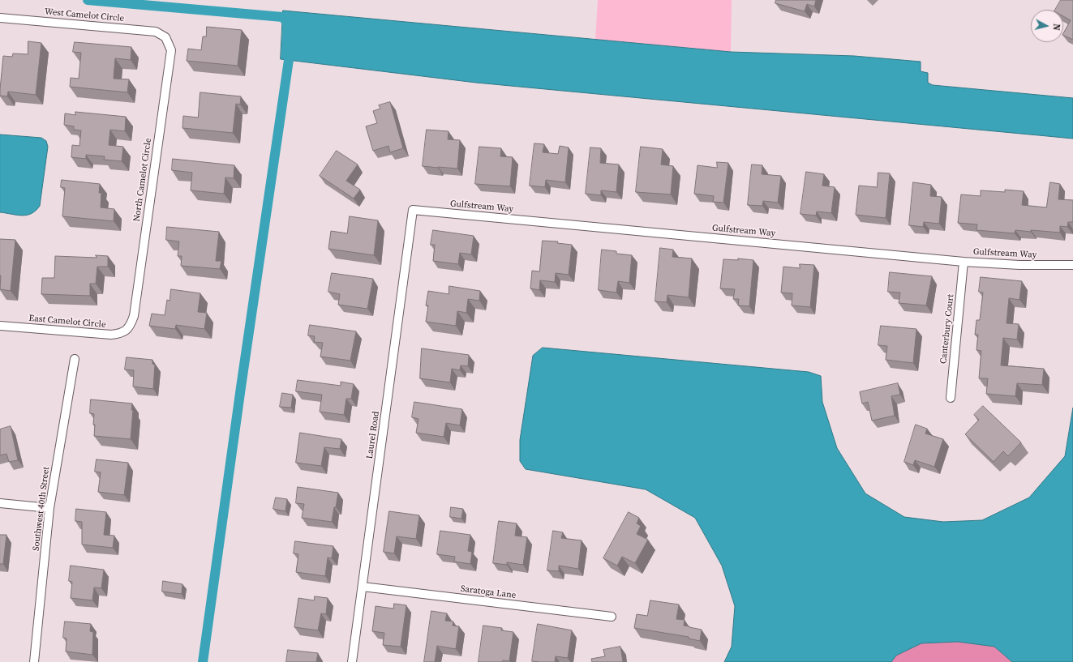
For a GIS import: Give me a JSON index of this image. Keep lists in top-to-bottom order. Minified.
{"streets":{"street":["West Camelot Circle","North Camelot Circle","Gulfstream Way","East Camelot Circle","Canterbury Court","Laurel Road","Southwest 40th Street","Saratoga Lane"]},"crossings":[["West Camelot Circle","North Camelot Circle"],["North Camelot Circle","East Camelot Circle"],["Gulfstream Way","Canterbury Court"],["Gulfstream Way","Laurel Road"],["Laurel Road","Saratoga Lane"]],"north":"right"}
